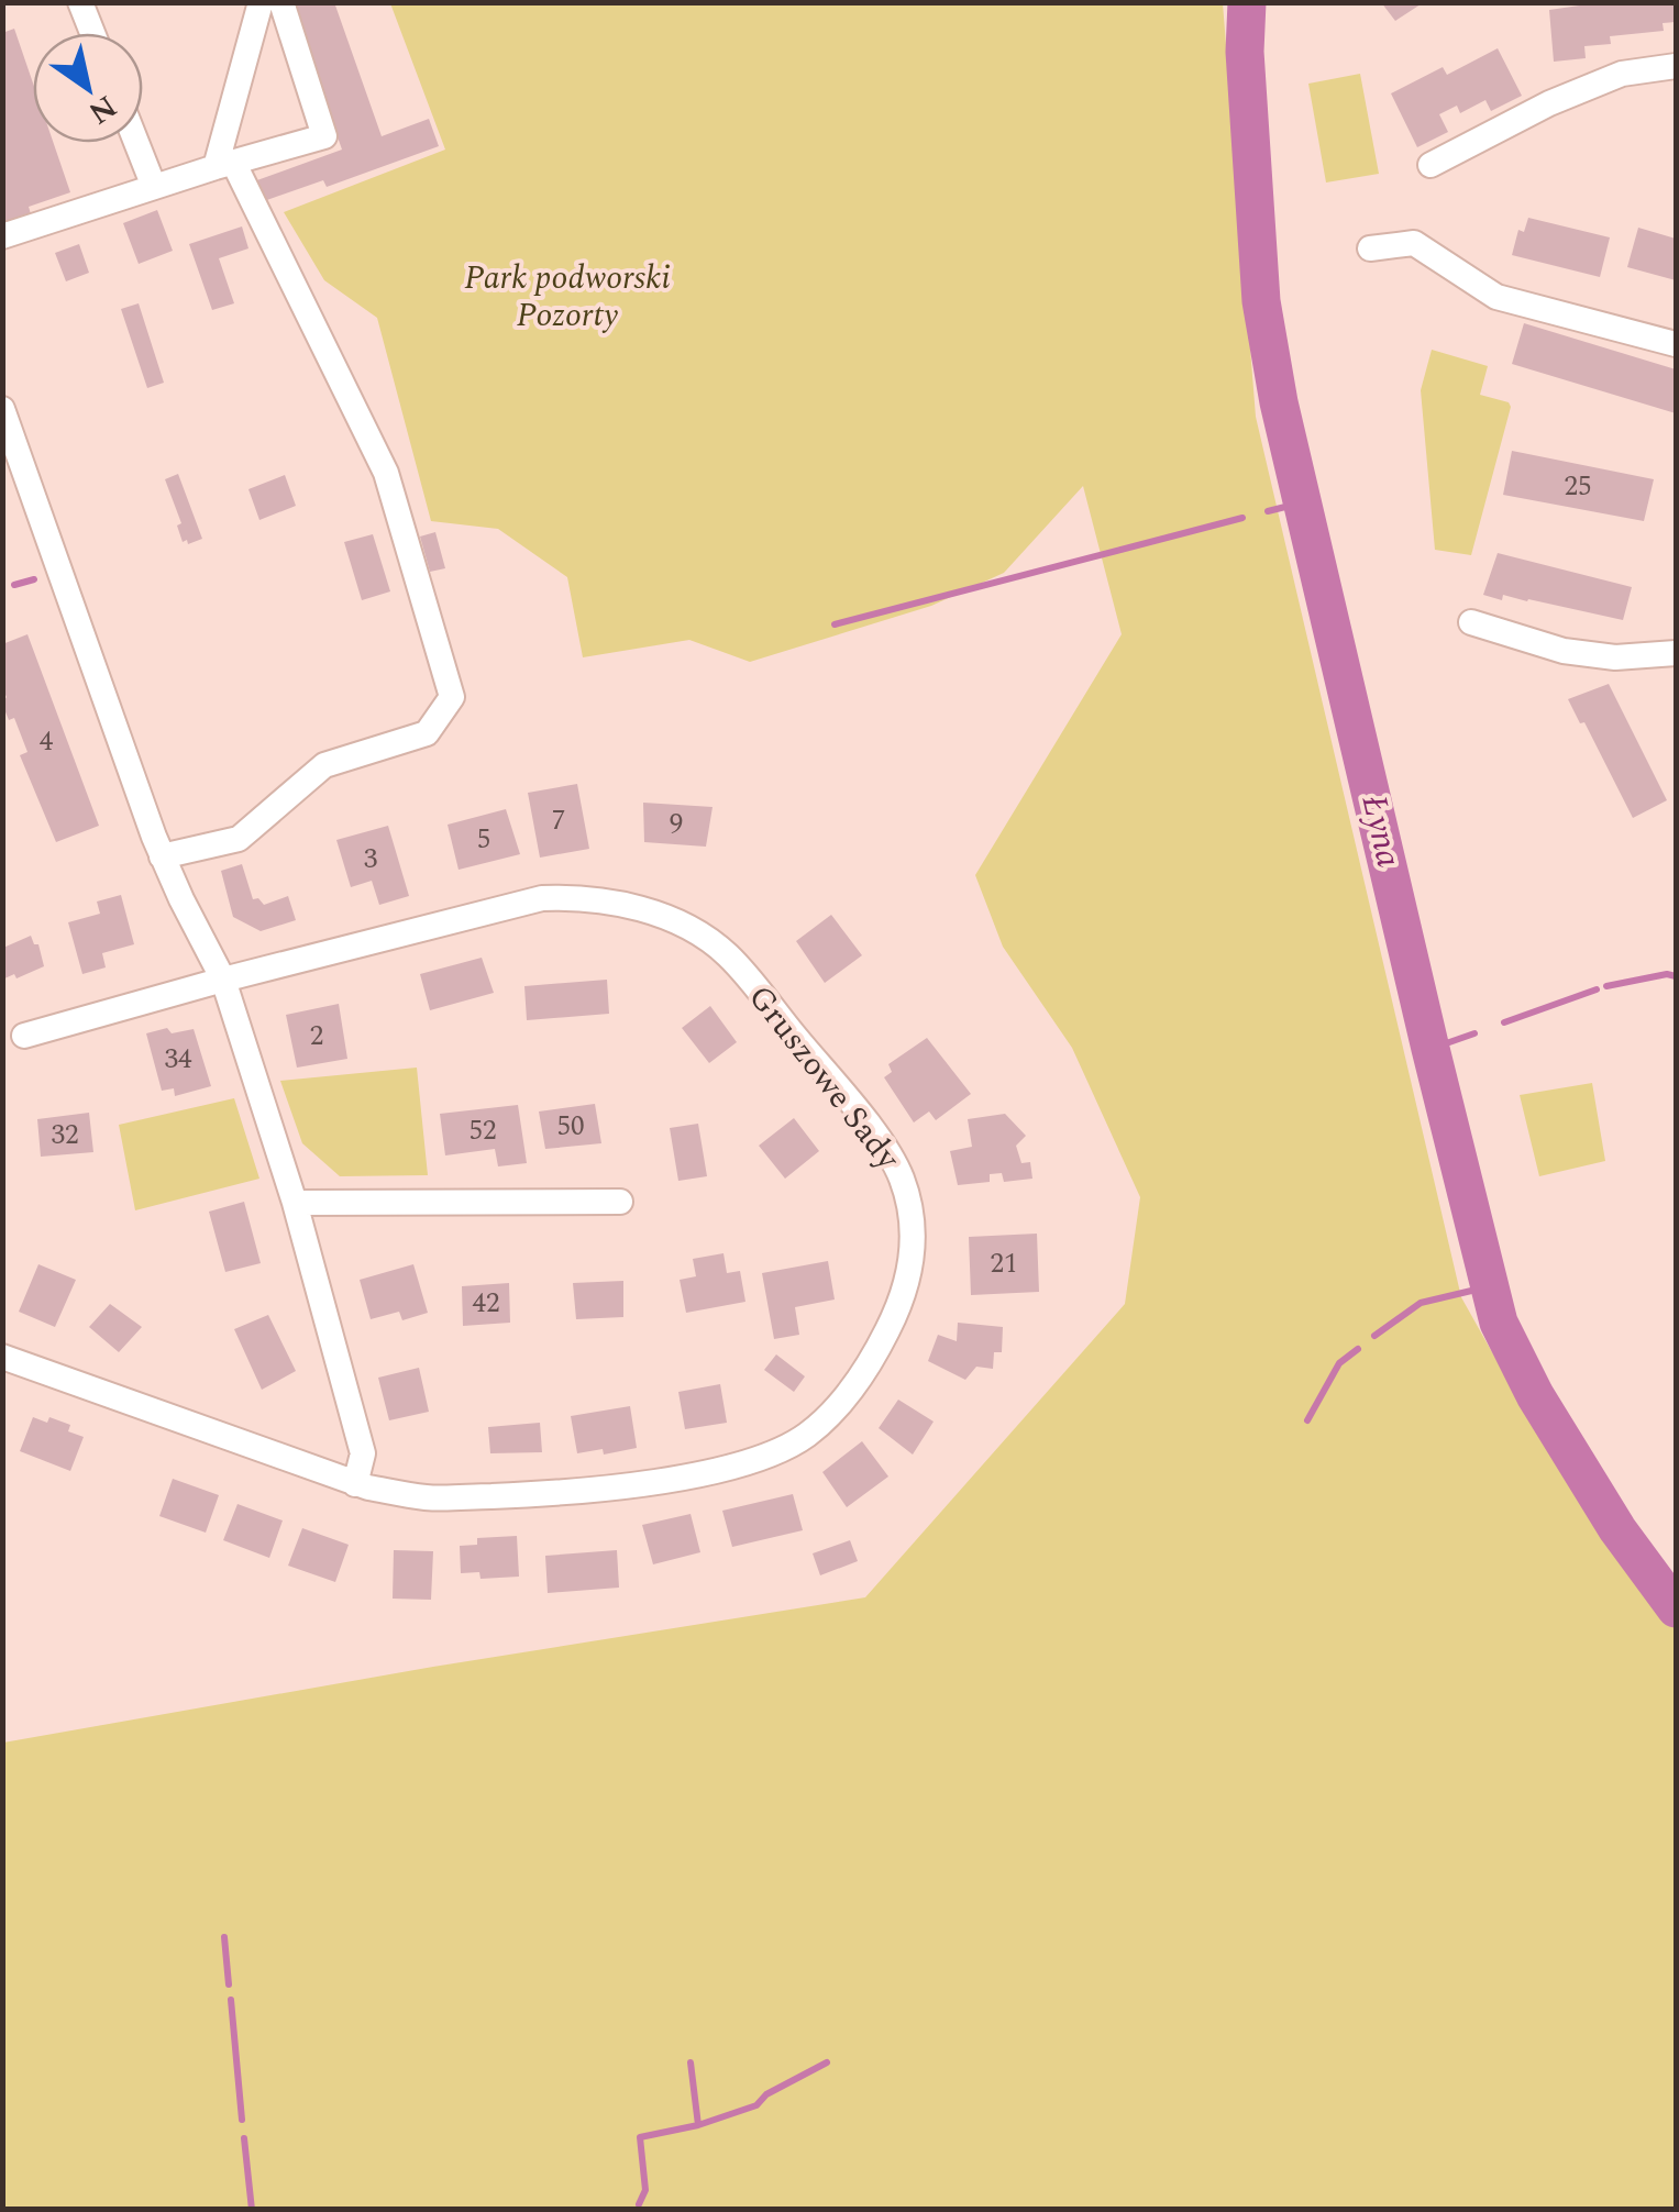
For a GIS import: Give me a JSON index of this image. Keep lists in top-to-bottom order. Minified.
{"streets":{"street":["Gruszowe Sady"]},"water":["Łyna"],"parks":["Park podworski Pozorty"],"house_numbers":["25","4","7","9","5","3","2","34","50","52","32","21","42"],"north":"bottom right"}
